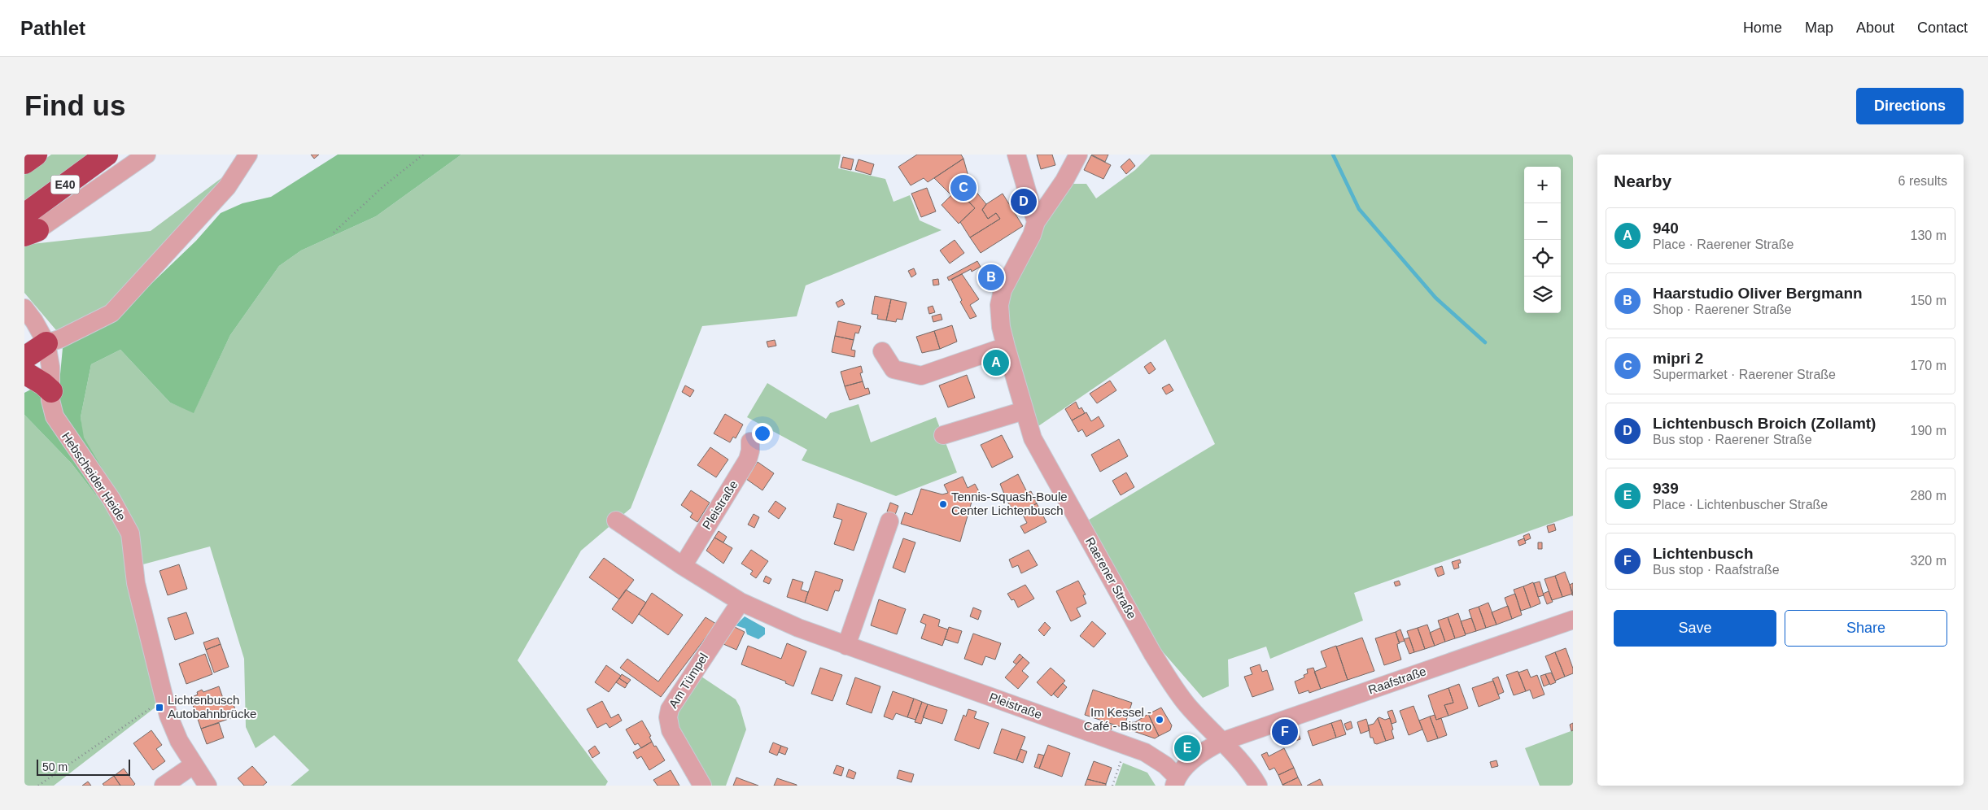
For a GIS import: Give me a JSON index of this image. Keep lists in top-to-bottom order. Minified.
{"streets":{"highway":["E40"],"street":["Hebscheider Heide","Pleistraße","Raerener Straße","Am Tümpel","Raafstraße"]},"crossings":[["Pleistraße","Am Tümpel"],["Pleistraße","Raafstraße"],["Raerener Straße","Raafstraße"]],"places":{"other":["Tennis-Squash-Boule Center Lichtenbusch","Im Kessel - Café - Bistro"],"transit":["Lichtenbusch Autobahnbrücke"]},"scale_bar":"50 m","page":{"header":"Pathlet","nav":["Home","Map","About","Contact"],"buttons":["Directions",["Save","Share"]],"title":"Find us","heading":["Nearby","6 results"],"map_buttons":["+","−"],"pins":["C","D","B","A","F","E"],"list":[{"mark":"A","name":"940","note":"Place · Raerener Straße","value":"130 m"},{"mark":"B","name":"Haarstudio Oliver Bergmann","note":"Shop · Raerener Straße","value":"150 m"},{"mark":"C","name":"mipri 2","note":"Supermarket · Raerener Straße","value":"170 m"},{"mark":"D","name":"Lichtenbusch Broich (Zollamt)","note":"Bus stop · Raerener Straße","value":"190 m"},{"mark":"E","name":"939","note":"Place · Lichtenbuscher Straße","value":"280 m"},{"mark":"F","name":"Lichtenbusch","note":"Bus stop · Raafstraße","value":"320 m"}],"scale":"50 m"}}
